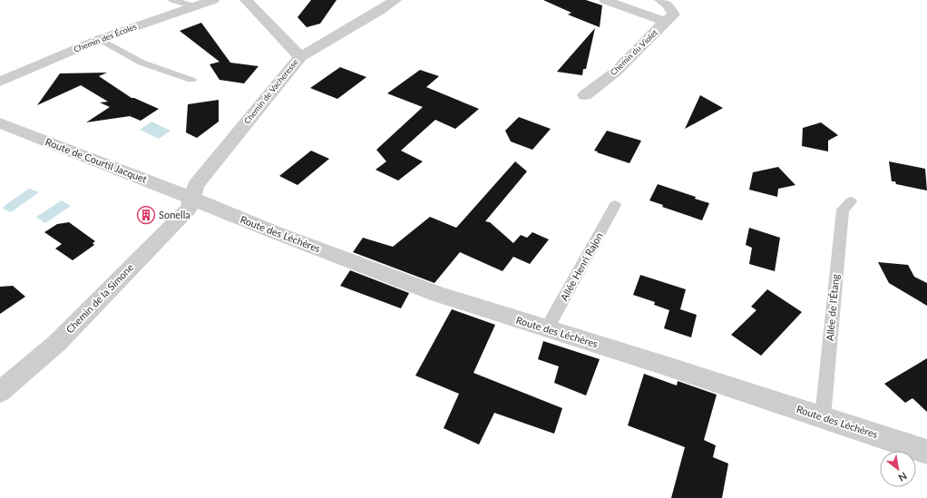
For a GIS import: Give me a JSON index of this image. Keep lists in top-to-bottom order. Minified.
{"streets":{"street":["Chemin des Écoles","Chemin du Violet","Chemin de Vacheresse","Route de Courtil Jacquet","Route des Léchères","Chemin de la Simone"],"lane":["Allée Henri Rajon","Allée de l'Étang"]},"crossings":[["Chemin de Vacheresse","Route de Courtil Jacquet"],["Chemin de Vacheresse","Route des Léchères"],["Chemin de Vacheresse","Chemin de la Simone"],["Route de Courtil Jacquet","Route des Léchères"],["Route de Courtil Jacquet","Chemin de la Simone"],["Route des Léchères","Allée Henri Rajon"],["Route des Léchères","Chemin de la Simone"],["Route des Léchères","Allée de l'Étang"]],"places":{"building":["Sonella"]},"north":"bottom right"}
